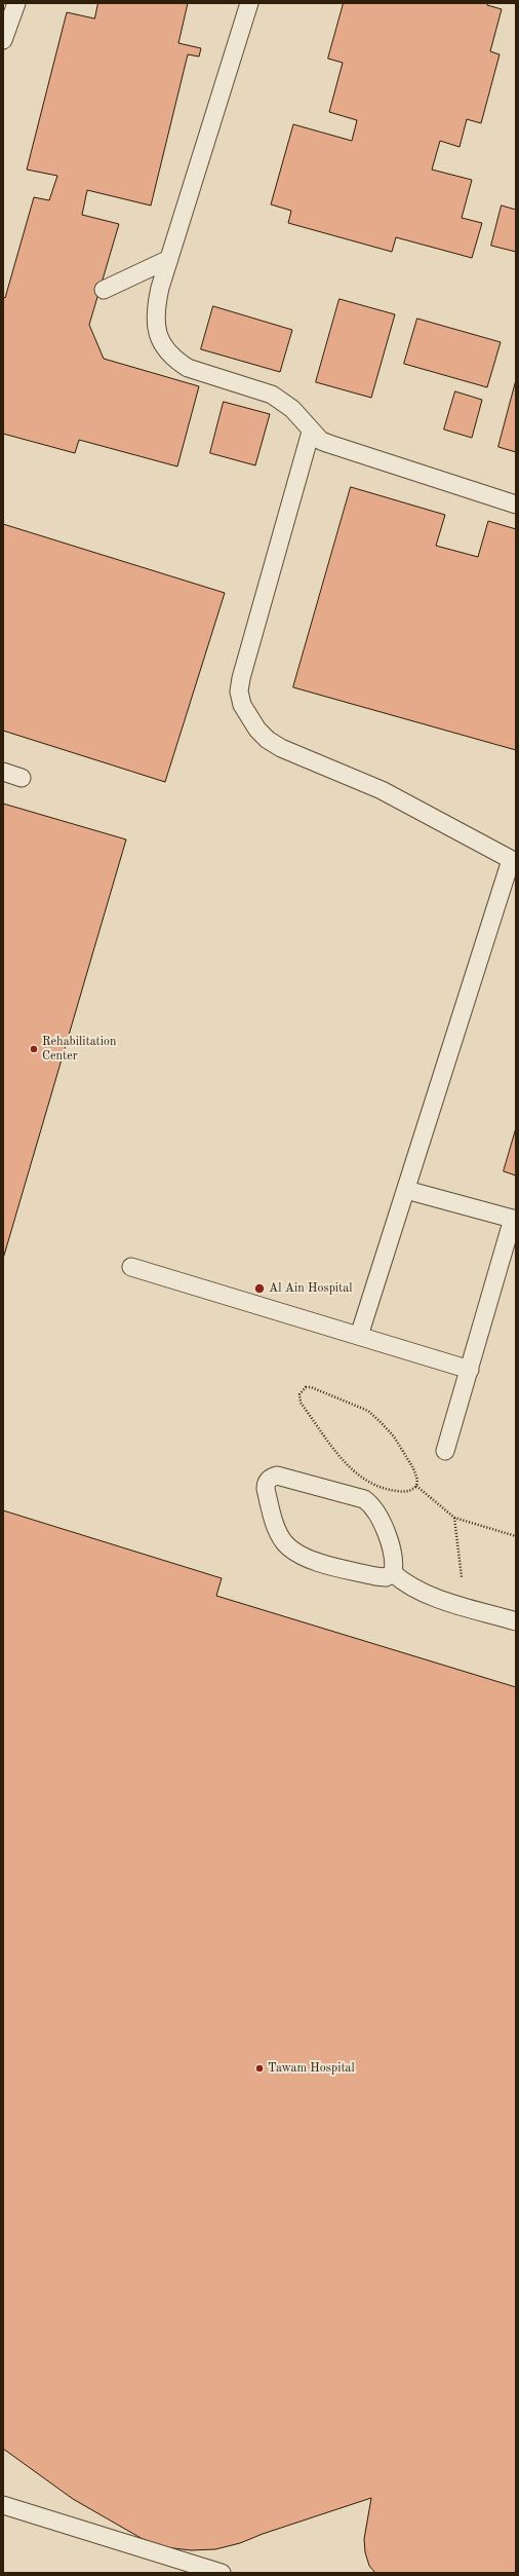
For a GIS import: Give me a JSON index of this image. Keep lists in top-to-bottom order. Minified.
{"places":["Rehabilitation Center","Al Ain Hospital","Tawam Hospital"]}
